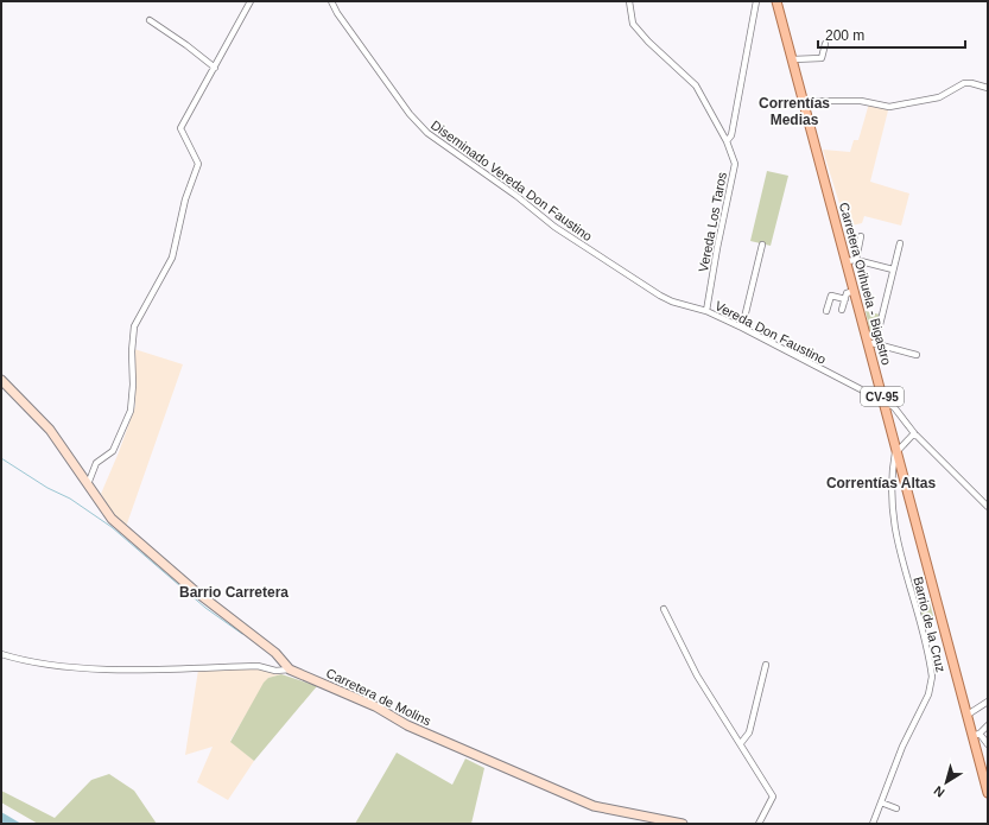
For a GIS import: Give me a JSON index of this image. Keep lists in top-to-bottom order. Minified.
{"streets":{"main road":["Carretera Orihuela - Bigastro","CV-95"],"street":["Diseminado Vereda Don Faustino","Vereda Los Taros","Vereda Don Faustino","Barrio de la Cruz","Carretera de Molins"]},"crossings":[["Diseminado Vereda Don Faustino","Vereda Don Faustino"],["Vereda Los Taros","Vereda Don Faustino"],["Carretera Orihuela - Bigastro","Vereda Don Faustino"],["Carretera Orihuela - Bigastro","Barrio de la Cruz"]],"districts":["Correntías Medias","Correntías Altas","Barrio Carretera"],"scale_bar":"200 m","north":"bottom left"}
